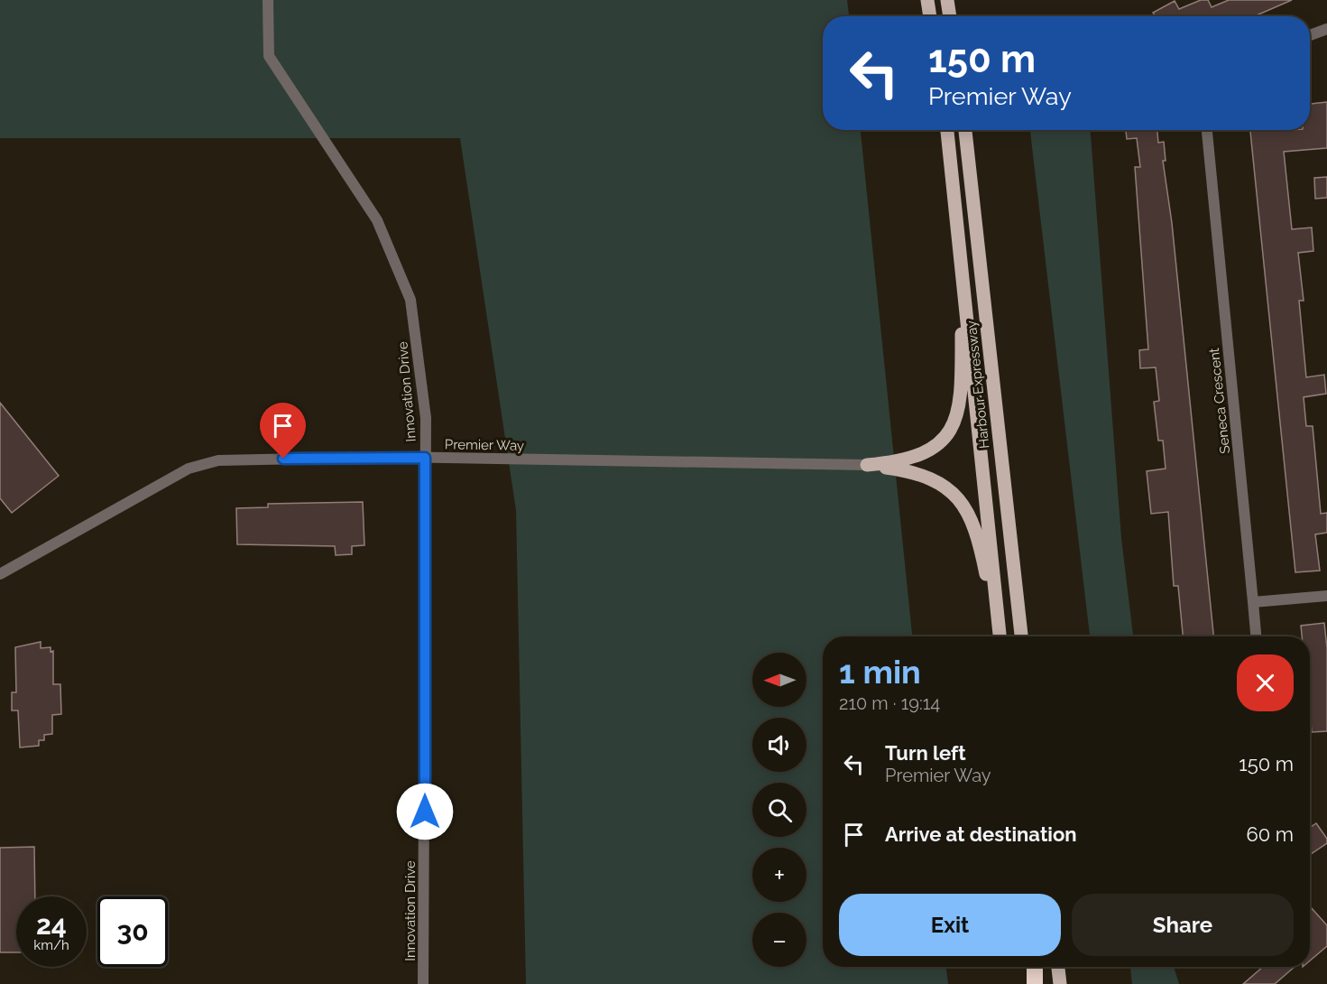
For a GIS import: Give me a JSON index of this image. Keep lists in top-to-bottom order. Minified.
{"streets":{"main road":["Harbour Expressway"],"street":["Innovation Drive","Seneca Crescent","Premier Way"]},"crossings":[["Innovation Drive","Premier Way"]],"north":"left","page":{"turn":["150 m","Premier Way"],"heading":["1 min","210 m · 19:14"],"map_buttons":["+","−"],"list":[{"name":"Turn left","note":"Premier Way","value":"150 m"},{"name":"Arrive at destination","value":"60 m"}],"buttons":["Exit","Share"],"speed":"24 km/h","limit":"30"}}
